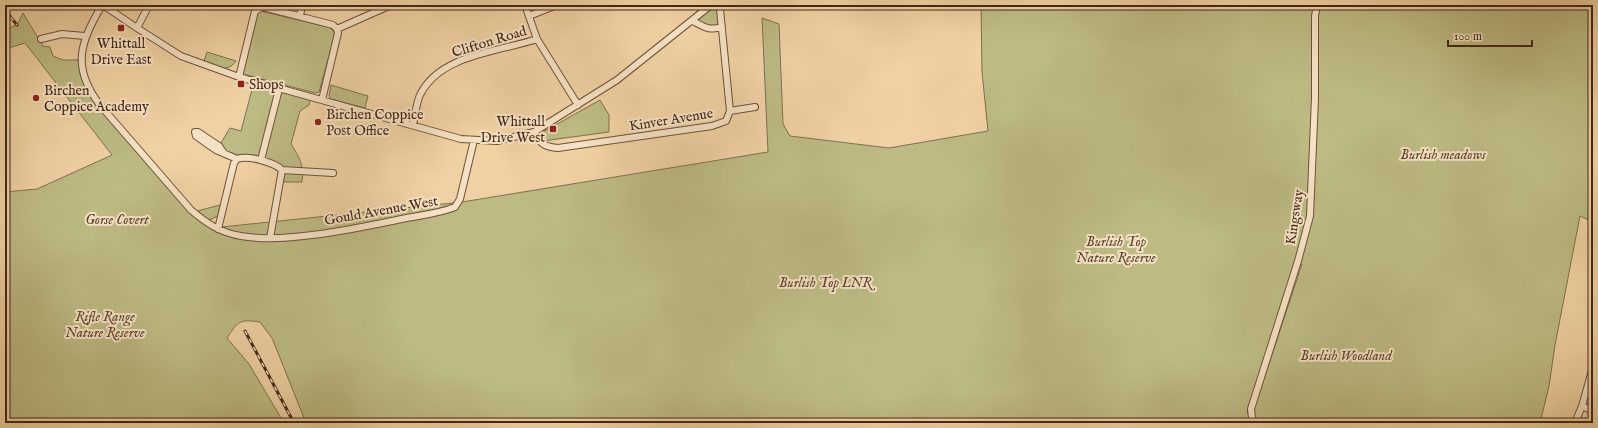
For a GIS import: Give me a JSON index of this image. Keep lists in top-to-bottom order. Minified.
{"streets":{"street":["Clifton Road","Kinver Avenue","Gould Avenue West","Kingsway"]},"parks":["Burlish meadows","Gorse Covert","Burlish Top Nature Reserve","Burlish Top LNR","Rifle Range Nature Reserve","Burlish Woodland"],"places":{"transit":["Whittall Drive East","Shops","Whittall Drive West"],"other":["Birchen Coppice Academy","Birchen Coppice Post Office"]},"scale_bar":"100 m"}
